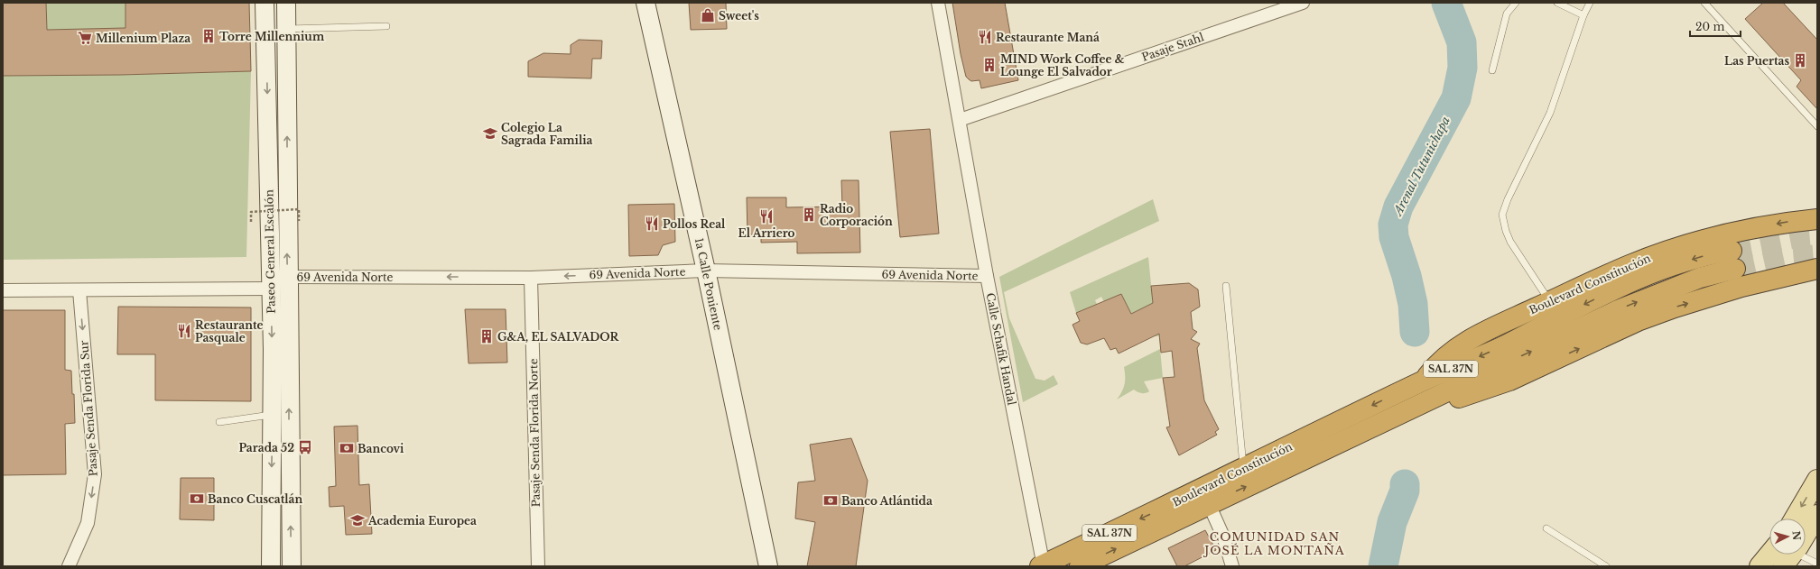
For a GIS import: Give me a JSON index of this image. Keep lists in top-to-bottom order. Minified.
{"streets":{"highway":["Boulevard Constitución","SAL 37N"],"main road":["Paseo General Escalón","1a Calle Poniente"],"street":["Pasaje Stahl","69 Avenida Norte","Calle Schafik Handal","Pasaje Senda Florida Sur","Pasaje Senda Florida Norte"]},"crossings":[["Pasaje Stahl","Calle Schafik Handal"],["Paseo General Escalón","69 Avenida Norte"],["69 Avenida Norte","1a Calle Poniente"],["69 Avenida Norte","Calle Schafik Handal"],["69 Avenida Norte","Pasaje Senda Florida Norte"],["Boulevard Constitución","Calle Schafik Handal"]],"one_way":["69 Avenida Norte","Pasaje Senda Florida Sur"],"districts":["COMUNIDAD SAN JOSÉ LA MONTAÑA"],"water":["Arenal Tutunichapa"],"places":{"shop":["Sweet's"],"building":["Torre Millennium","Las Puertas","MIND Work Coffee & Lounge El Salvador","Radio Corporación","G&A, EL SALVADOR"],"restaurant":["Restaurante Maná","El Arriero","Pollos Real","Restaurante Pasquale"],"supermarket":["Millenium Plaza"],"school or university":["Colegio La Sagrada Familia","Academia Europea"],"bus stop":["Parada 52"],"bank":["Bancovi","Banco Cuscatlán","Banco Atlántida"]},"scale_bar":"20 m","north":"right"}
